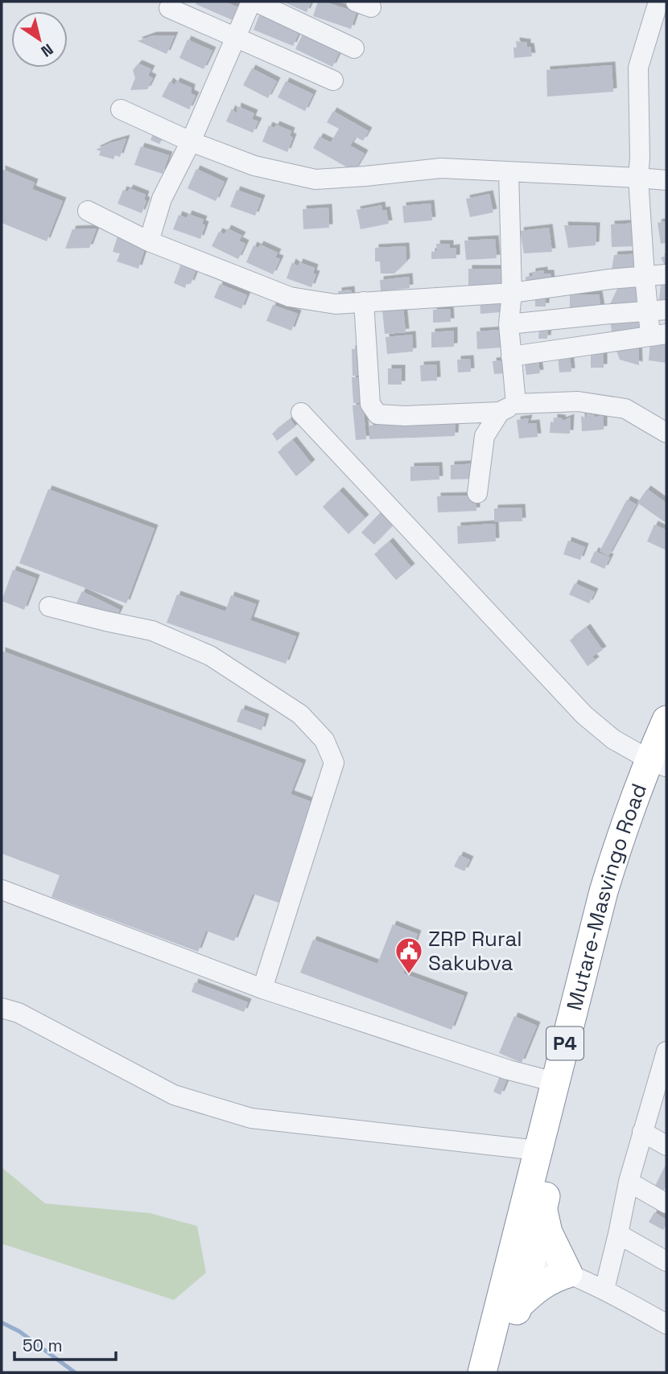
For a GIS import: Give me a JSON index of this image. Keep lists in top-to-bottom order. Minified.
{"streets":{"highway":["Mutare-Masvingo Road","P4"]},"places":{"public building":["ZRP Rural Sakubva"]},"scale_bar":"50 m","north":"bottom right"}
